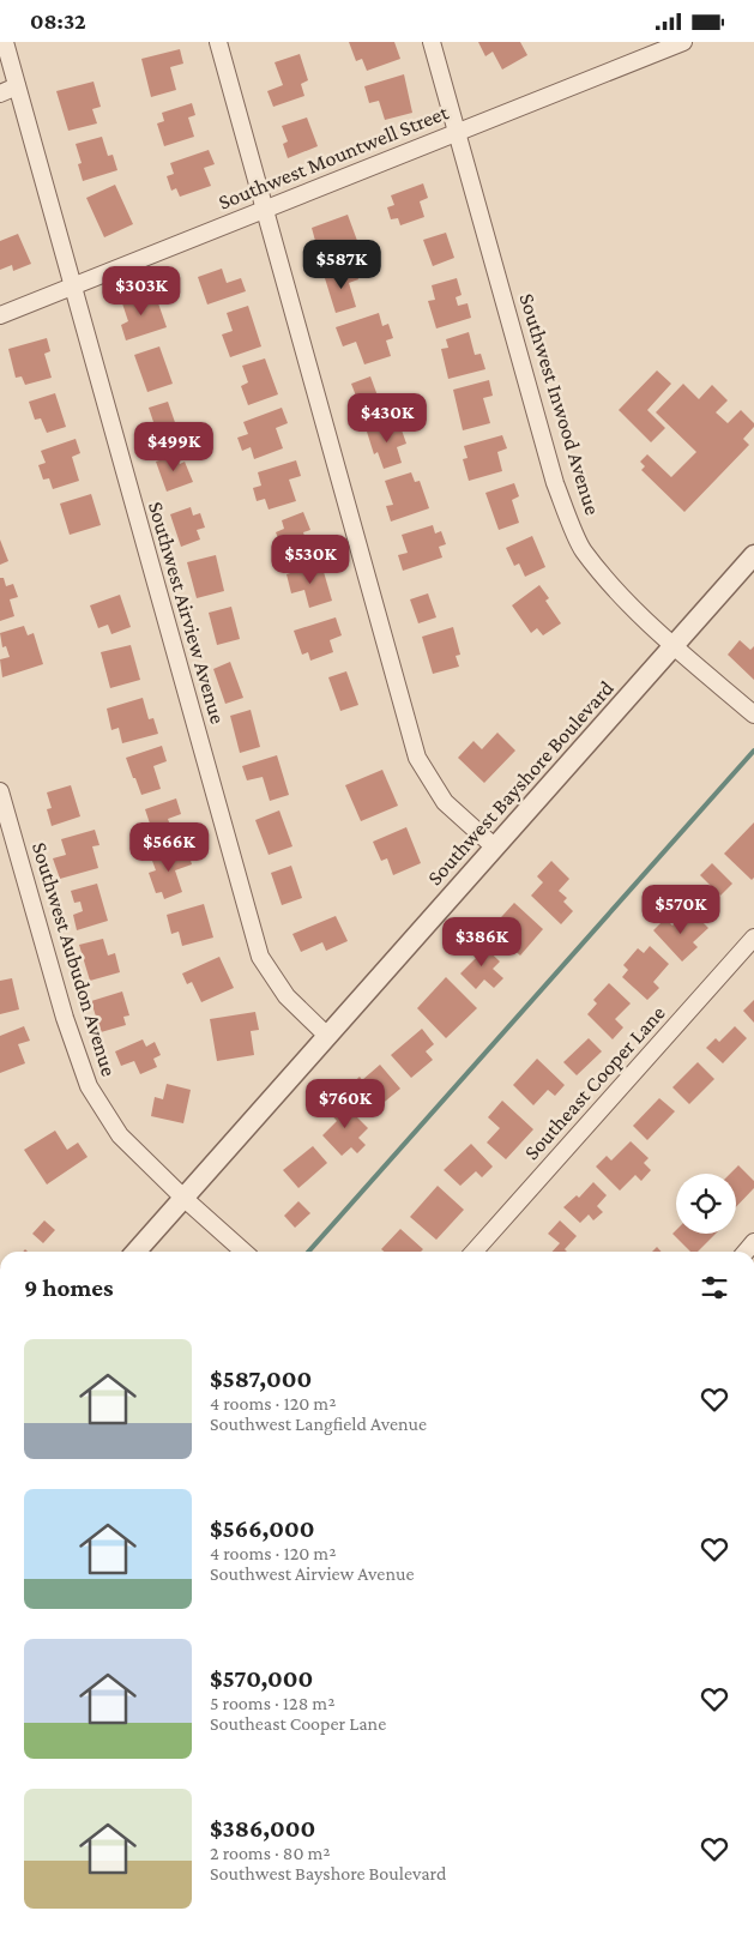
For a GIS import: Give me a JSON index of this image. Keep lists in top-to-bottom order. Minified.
{"streets":{"street":["Southwest Mountwell Street","Southwest Inwood Avenue","Southwest Airview Avenue","Southwest Bayshore Boulevard","Southwest Aubudon Avenue","Southeast Cooper Lane"]},"crossings":[["Southwest Mountwell Street","Southwest Inwood Avenue"],["Southwest Mountwell Street","Southwest Airview Avenue"],["Southwest Inwood Avenue","Southwest Bayshore Boulevard"],["Southwest Airview Avenue","Southwest Bayshore Boulevard"],["Southwest Bayshore Boulevard","Southwest Aubudon Avenue"]],"page":{"status":"08:32","price":["$587K","$303K","$430K","$499K","$530K","$566K","$570K","$386K","$760K"],"heading":"9 homes","list":[{"name":"$587,000","note":"4 rooms · 120 m² · Southwest Langfield Avenue"},{"name":"$566,000","note":"4 rooms · 120 m² · Southwest Airview Avenue"},{"name":"$570,000","note":"5 rooms · 128 m² · Southeast Cooper Lane"},{"name":"$386,000","note":"2 rooms · 80 m² · Southwest Bayshore Boulevard"}]}}
